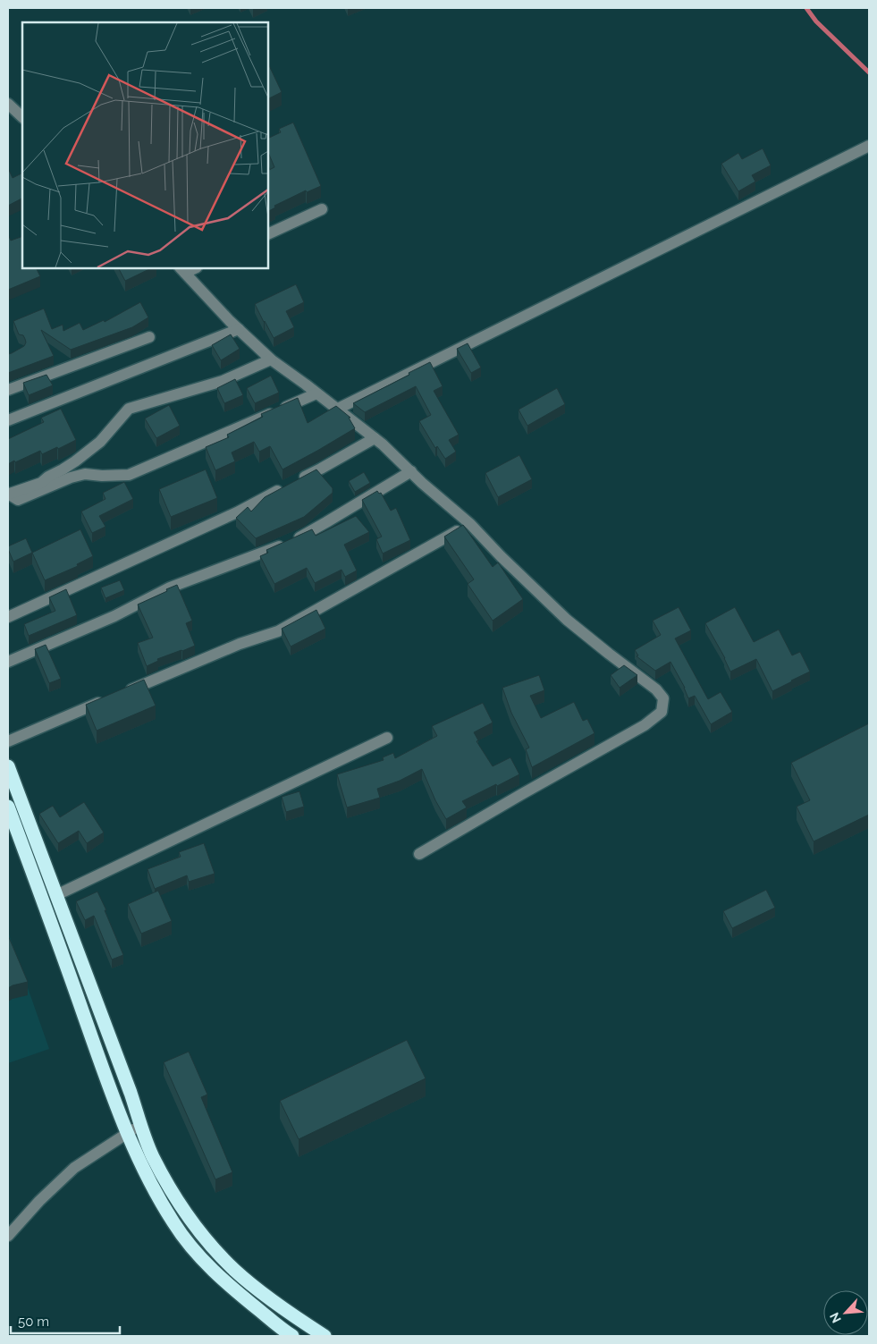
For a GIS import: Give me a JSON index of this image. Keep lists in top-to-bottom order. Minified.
{"scale_bar":"50 m","north":"bottom left"}
